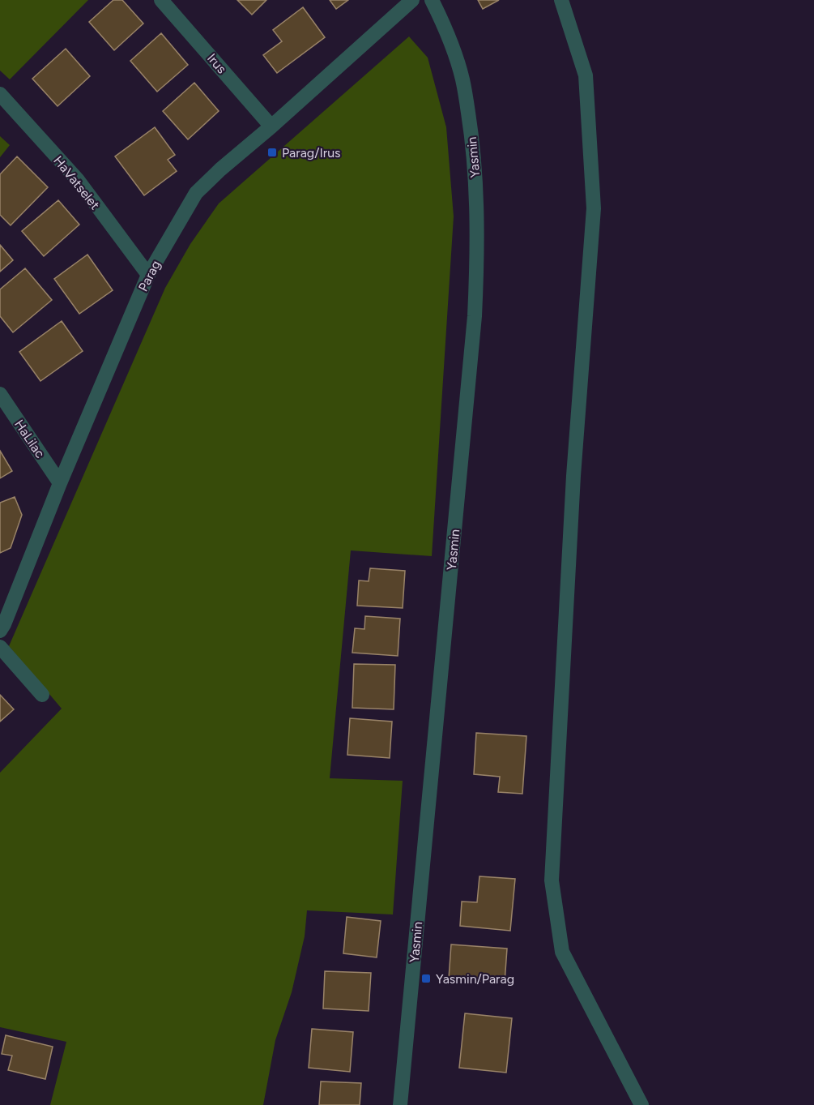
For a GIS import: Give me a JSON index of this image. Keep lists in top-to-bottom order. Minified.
{"streets":{"street":["Irus","Yasmin","HaVatselet","Parag","HaLilac"]},"crossings":[["Irus","Parag"],["HaVatselet","Parag"],["Parag","HaLilac"]],"places":{"transit":["Parag/Irus","Yasmin/Parag"]}}
